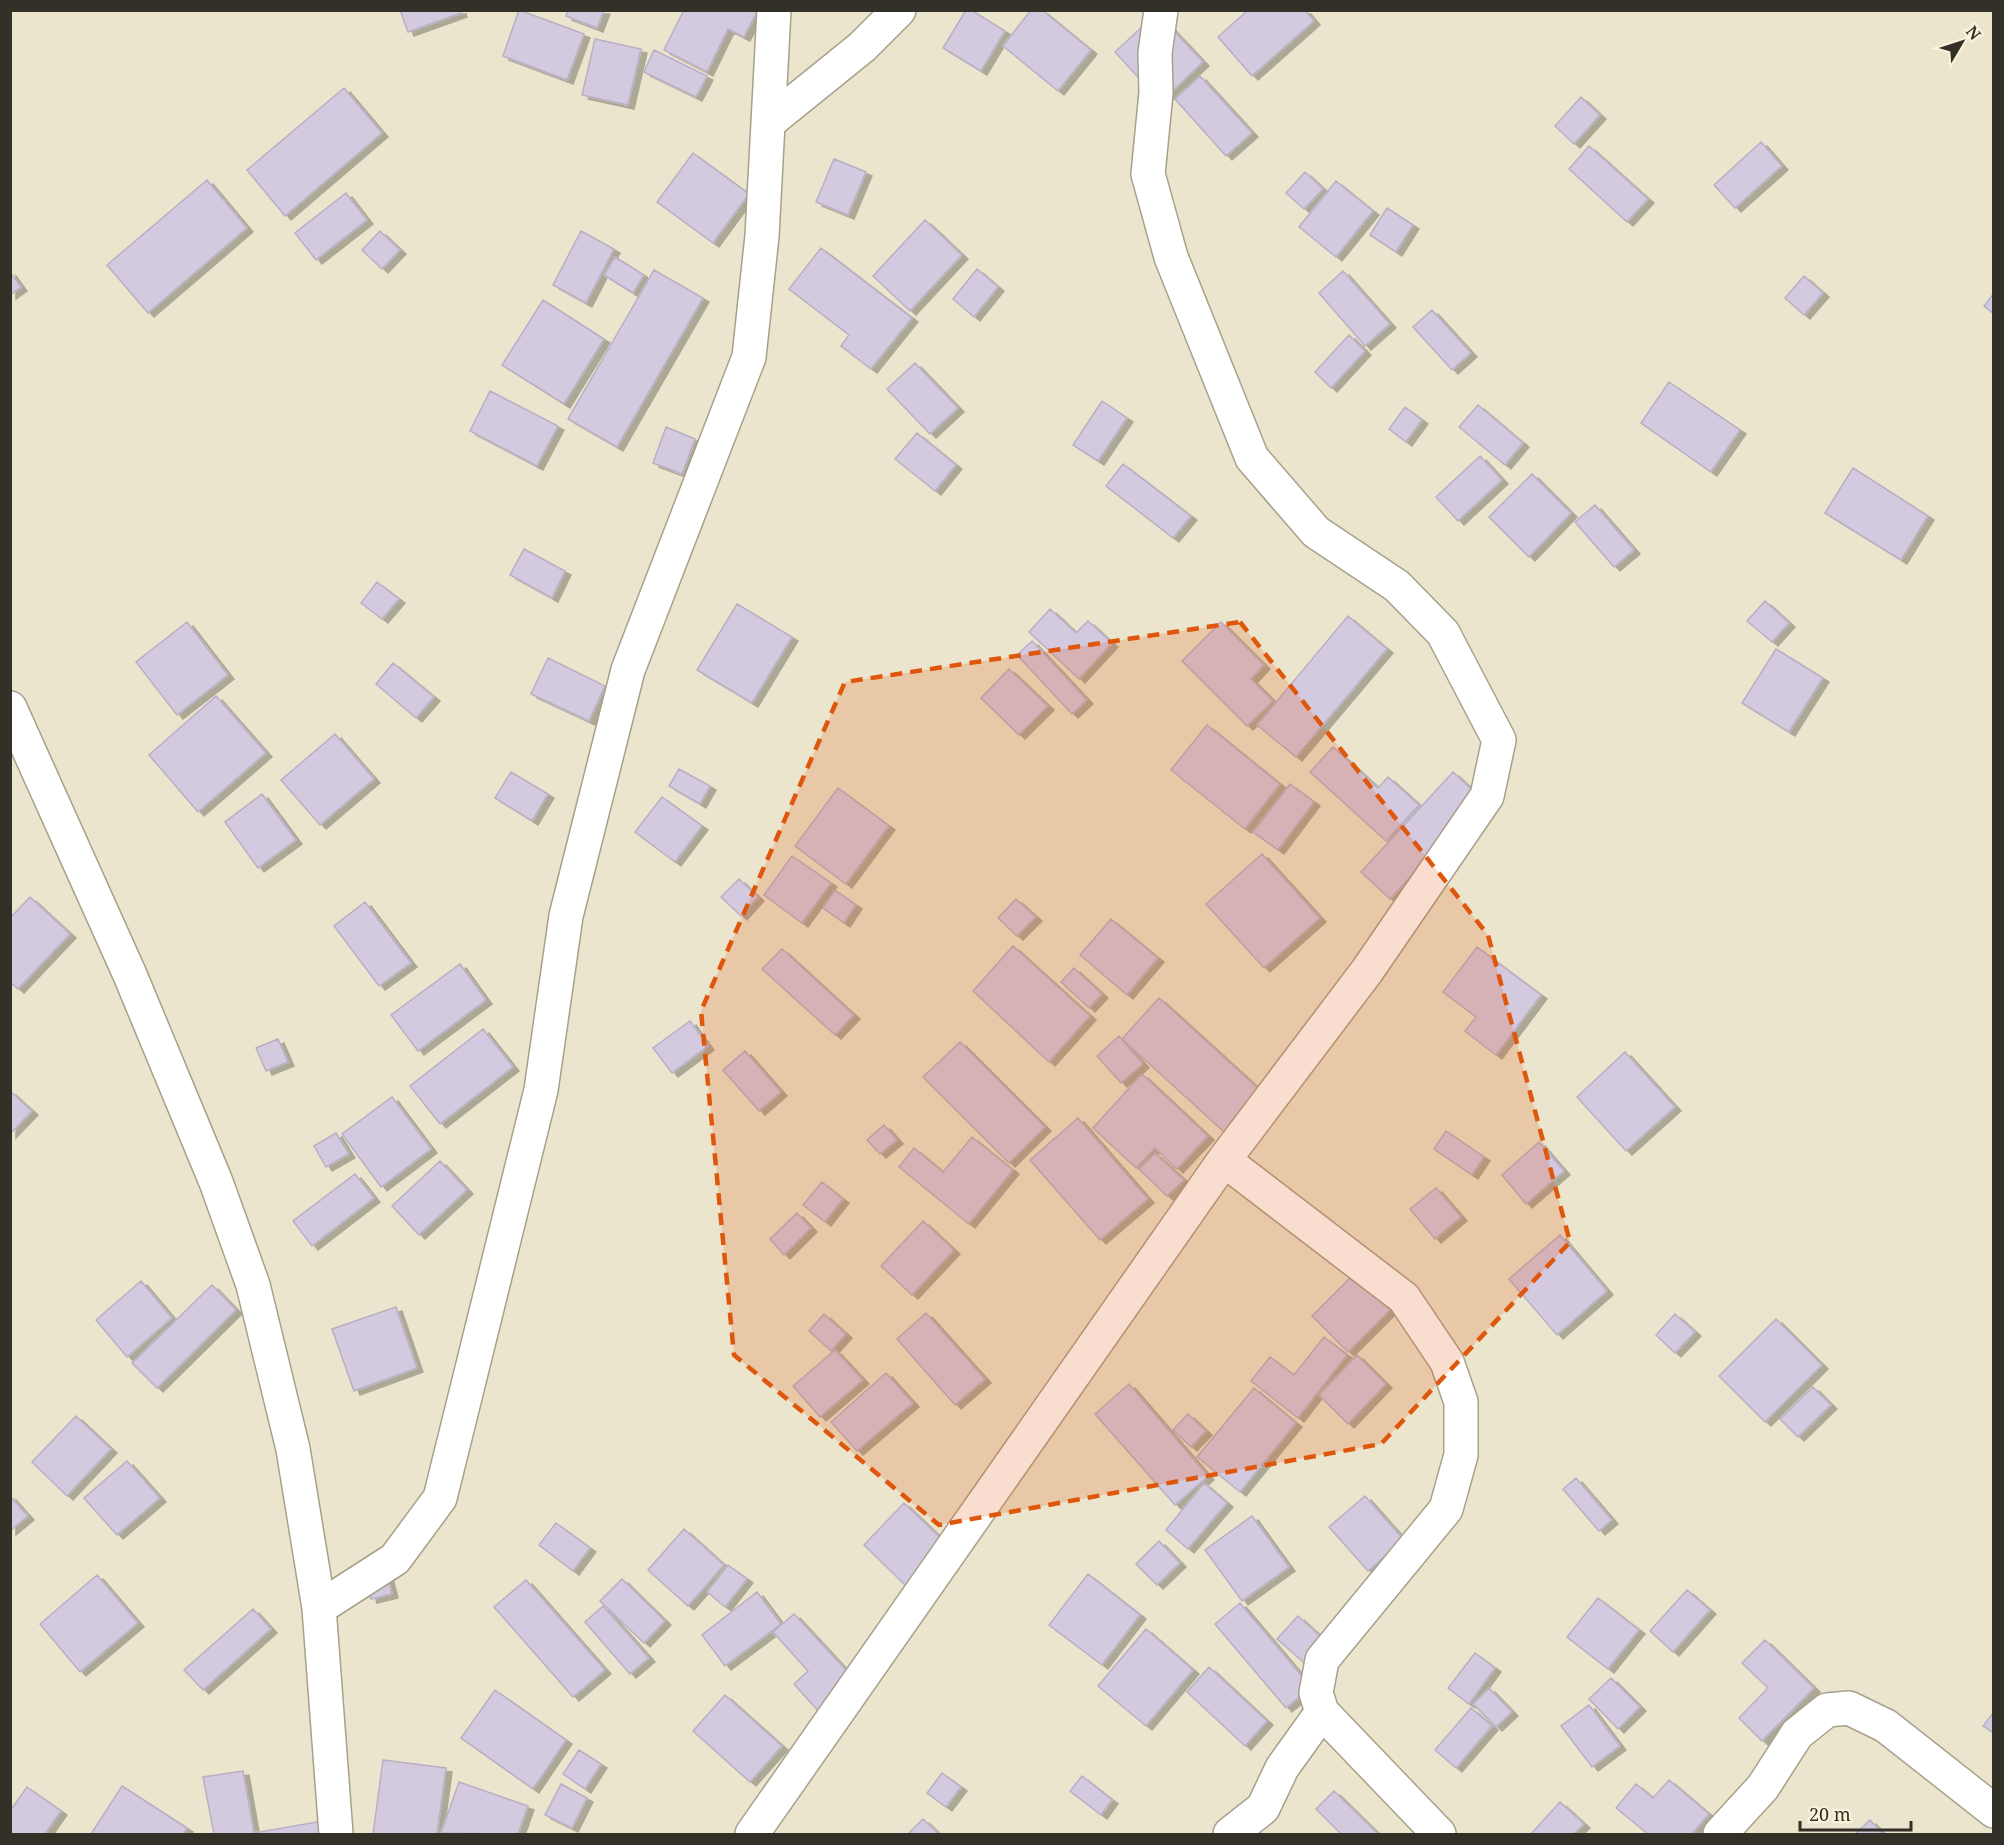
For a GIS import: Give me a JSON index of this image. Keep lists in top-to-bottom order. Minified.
{"scale_bar":"20 m","north":"top right"}
